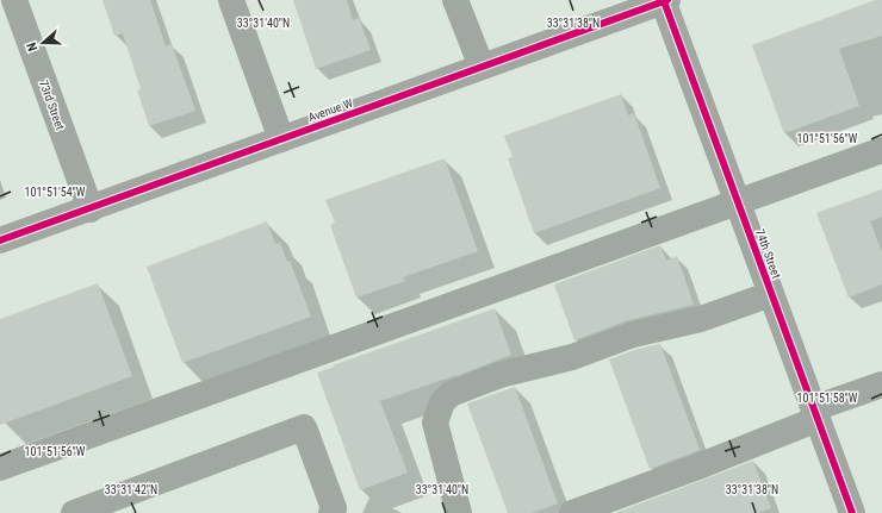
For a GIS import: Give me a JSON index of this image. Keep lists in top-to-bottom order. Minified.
{"streets":{"street":["73rd Street","Avenue W","74th Street"]},"crossings":[["73rd Street","Avenue W"],["Avenue W","74th Street"]],"north":"left","coordinates":["33°31'40\"N","33°31'38\"N","101°51'56\"W","101°51'54\"W","101°51'58\"W","33°31'42\"N"]}
